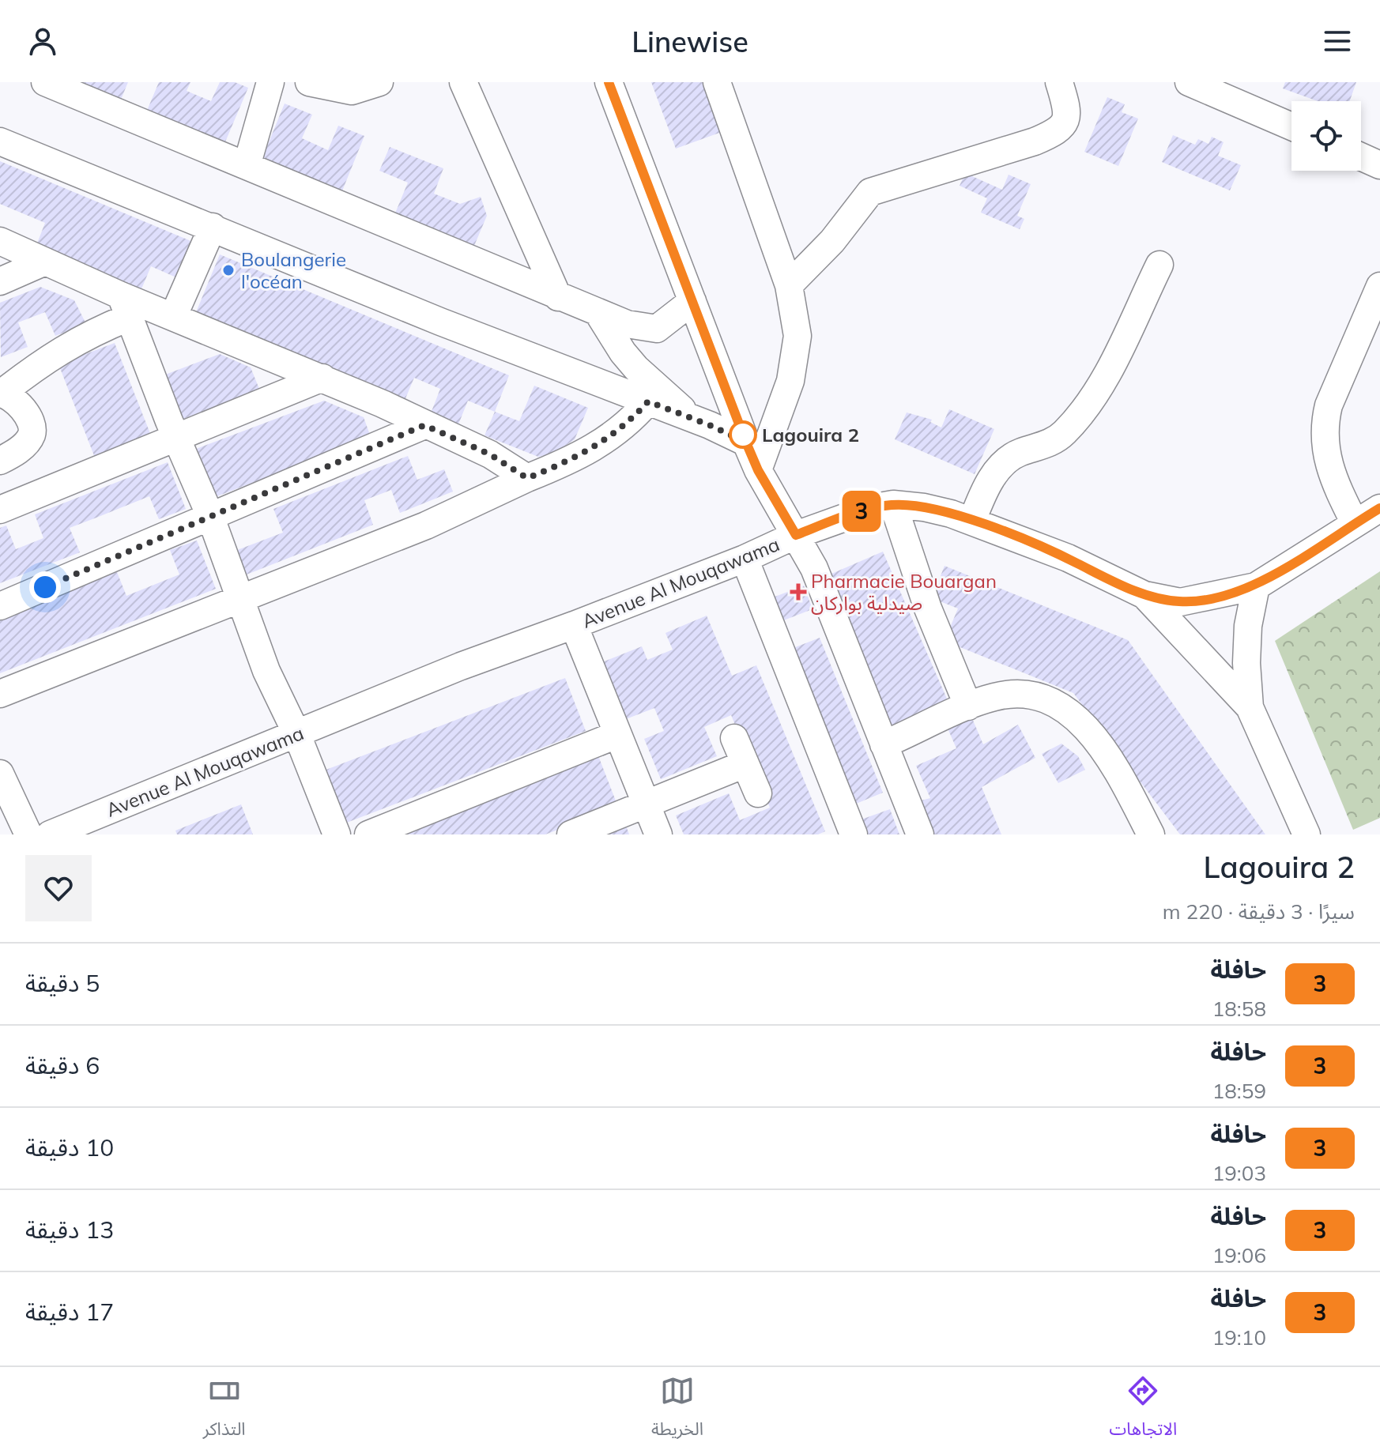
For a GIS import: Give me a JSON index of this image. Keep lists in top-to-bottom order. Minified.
{"streets":{"street":["Avenue Al Mouqawama"]},"places":{"other":["Boulangerie l'océan","Lagouira 2"],"health":["Pharmacie Bouargan صيدلية بواركان"]},"lines":["bus line 3"],"page":{"header":"Linewise","on_map":"3","heading":["Lagouira 2","سيرًا · 3 دقيقة · 220 m"],"list":[{"mark":"3","name":"حافلة","note":"18:58","value":"5 دقيقة"},{"mark":"3","name":"حافلة","note":"18:59","value":"6 دقيقة"},{"mark":"3","name":"حافلة","note":"19:03","value":"10 دقيقة"},{"mark":"3","name":"حافلة","note":"19:06","value":"13 دقيقة"},{"mark":"3","name":"حافلة","note":"19:10","value":"17 دقيقة"}],"tabs":["الاتجاهات","الخريطة","التذاكر"]}}
